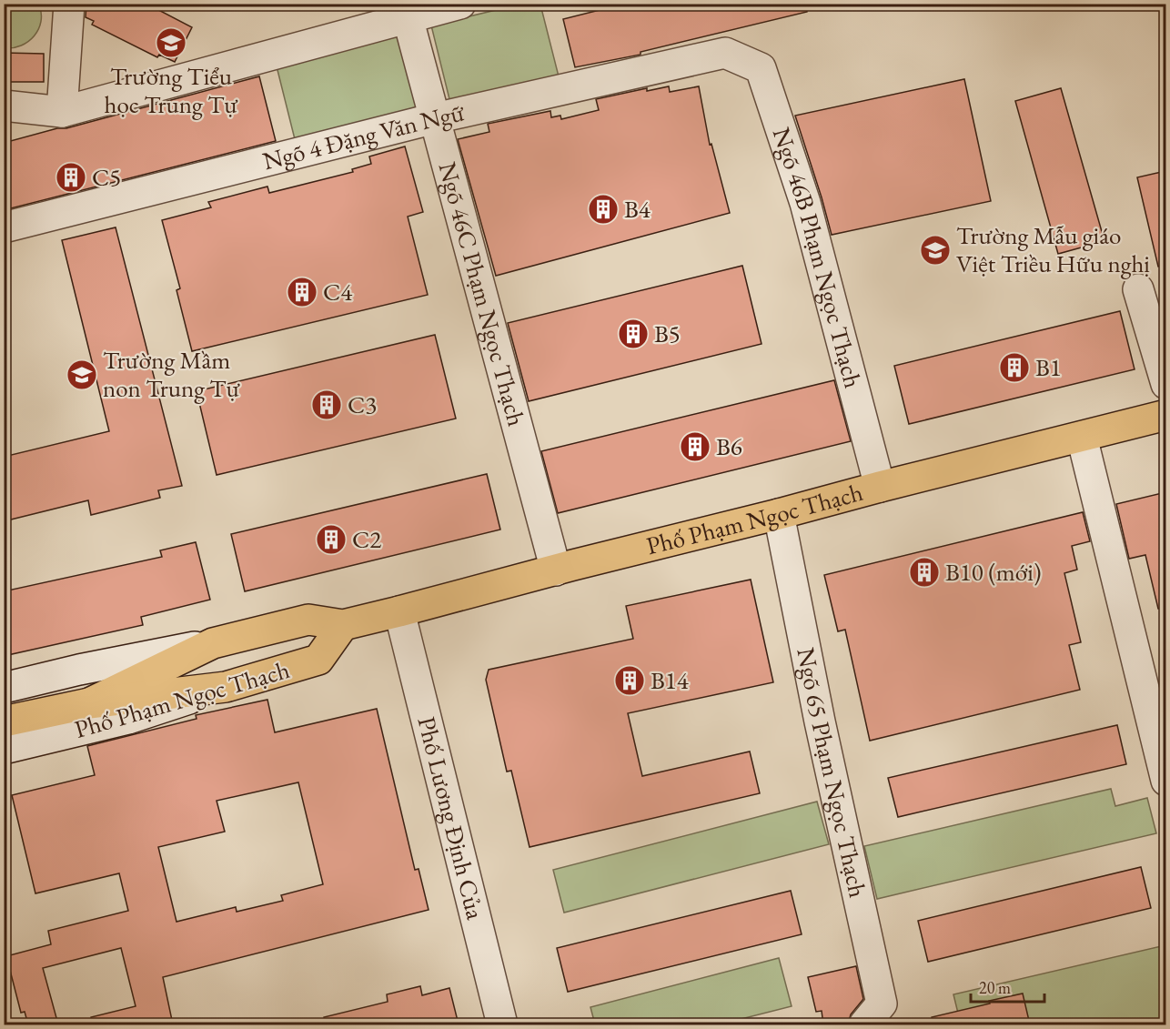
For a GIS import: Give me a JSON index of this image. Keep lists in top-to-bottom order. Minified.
{"streets":{"main road":["Phố Phạm Ngọc Thạch"],"street":["Ngõ 4 Đặng Văn Ngữ","Ngõ 46B Phạm Ngọc Thạch","Ngõ 46C Phạm Ngọc Thạch","Ngõ 65 Phạm Ngọc Thạch","Phố Lương Định Của"]},"crossings":[["Ngõ 4 Đặng Văn Ngữ","Ngõ 46B Phạm Ngọc Thạch"],["Ngõ 4 Đặng Văn Ngữ","Ngõ 46C Phạm Ngọc Thạch"],["Ngõ 46B Phạm Ngọc Thạch","Phố Phạm Ngọc Thạch"],["Ngõ 46C Phạm Ngọc Thạch","Phố Phạm Ngọc Thạch"],["Phố Phạm Ngọc Thạch","Ngõ 65 Phạm Ngọc Thạch"],["Phố Phạm Ngọc Thạch","Phố Lương Định Của"]],"places":{"school or university":["Trường Tiểu học Trung Tự","Trường Mẫu giáo Việt Triều Hữu nghị","Trường Mầm non Trung Tự"],"building":["C5","B4","C4","B5","B1","C3","B6","C2","B10 (mới)","B14"]},"scale_bar":"20 m"}
